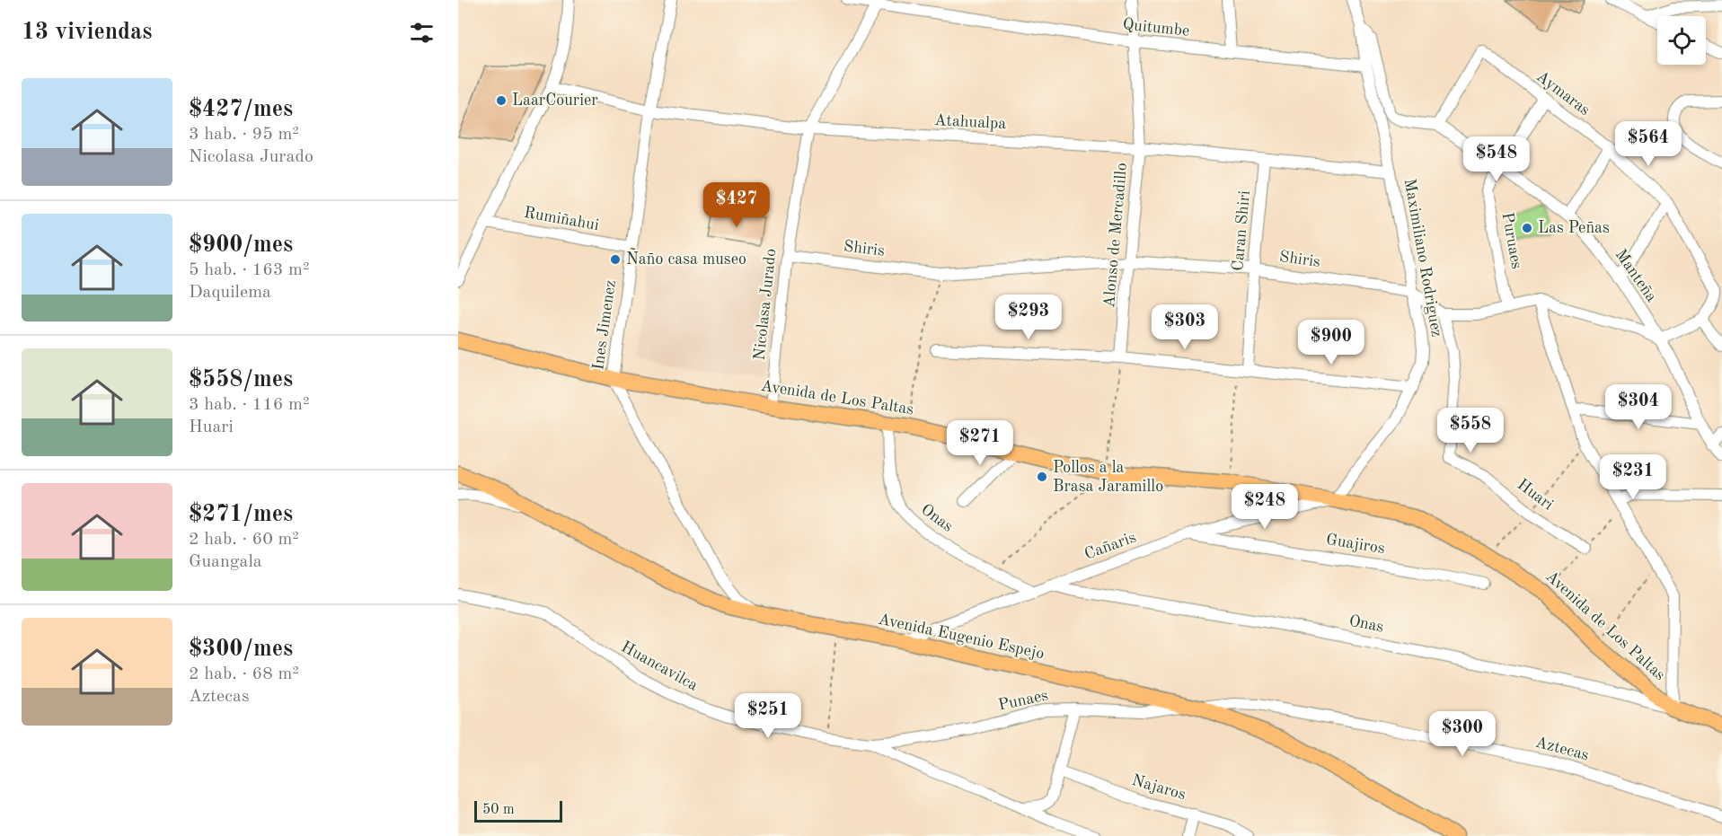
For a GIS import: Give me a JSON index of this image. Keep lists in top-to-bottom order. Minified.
{"streets":{"main road":["Avenida de Los Paltas","Avenida Eugenio Espejo"],"street":["Quitumbe","Aymaras","Atahualpa","Rumiñahui","Caran Shiri","Alonso de Mercadillo","Puruaes","Shiris","Maximiliano Rodriguez","Manteña","Nicolasa Jurado","Ines Jimenez","Huari","Onas","Guajiros","Cañaris","Huancavilca","Punaes","Aztecas","Najaros"]},"crossings":[["Quitumbe","Alonso de Mercadillo"],["Quitumbe","Maximiliano Rodriguez"],["Quitumbe","Nicolasa Jurado"],["Aymaras","Puruaes"],["Aymaras","Manteña"],["Atahualpa","Caran Shiri"],["Atahualpa","Alonso de Mercadillo"],["Atahualpa","Maximiliano Rodriguez"],["Atahualpa","Nicolasa Jurado"],["Atahualpa","Ines Jimenez"],["Rumiñahui","Ines Jimenez"],["Caran Shiri","Shiris"],["Alonso de Mercadillo","Shiris"],["Puruaes","Manteña"],["Shiris","Maximiliano Rodriguez"],["Shiris","Nicolasa Jurado"],["Shiris","Huari"],["Maximiliano Rodriguez","Manteña"],["Maximiliano Rodriguez","Avenida de Los Paltas"],["Maximiliano Rodriguez","Cañaris"],["Nicolasa Jurado","Avenida de Los Paltas"],["Ines Jimenez","Avenida de Los Paltas"],["Ines Jimenez","Avenida Eugenio Espejo"],["Avenida de Los Paltas","Onas"],["Avenida de Los Paltas","Cañaris"],["Onas","Cañaris"],["Guajiros","Cañaris"],["Cañaris","Avenida Eugenio Espejo"],["Avenida Eugenio Espejo","Punaes"],["Avenida Eugenio Espejo","Aztecas"],["Huancavilca","Punaes"],["Punaes","Aztecas"]],"places":["LaarCourier","Las Peñas","Ñaño casa museo","Pollos a la Brasa Jaramillo"],"scale_bar":"50 m","page":{"heading":"13 viviendas","list":[{"name":"$427/mes","note":"3 hab. · 95 m² · Nicolasa Jurado"},{"name":"$900/mes","note":"5 hab. · 163 m² · Daquilema"},{"name":"$558/mes","note":"3 hab. · 116 m² · Huari"},{"name":"$271/mes","note":"2 hab. · 60 m² · Guangala"},{"name":"$300/mes","note":"2 hab. · 68 m² · Aztecas"}],"price":["$564","$548","$427","$293","$303","$900","$304","$558","$271","$231","$248","$251","$300"],"scale":"50 m"}}
